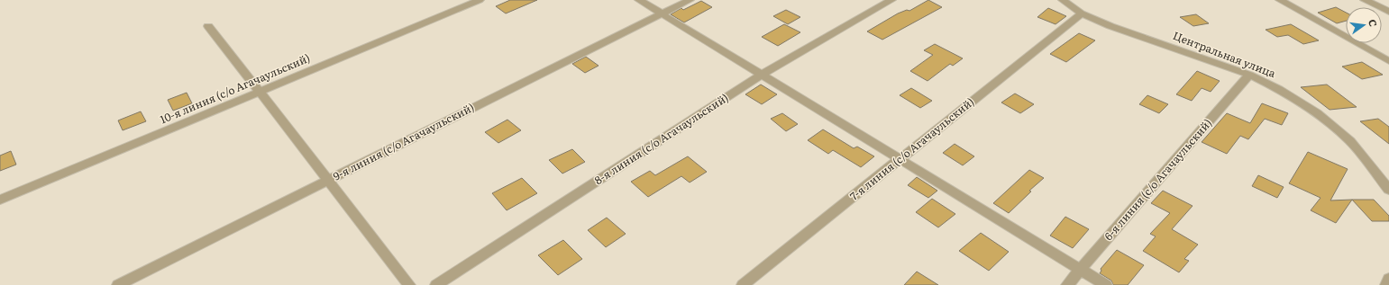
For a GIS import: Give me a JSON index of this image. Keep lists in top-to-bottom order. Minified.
{"streets":{"street":["Центральная улица","10-я линия (с/о Агачаульский)","8-я линия (с/о Агачаульский)","9-я линия (с/о Агачаульский)","7-я линия (с/о Агачаульский)","6-я линия (с/о Агачаульский)"]},"crossings":[["Центральная улица","7-я линия (с/о Агачаульский)"],["Центральная улица","6-я линия (с/о Агачаульский)"]],"north":"right"}
